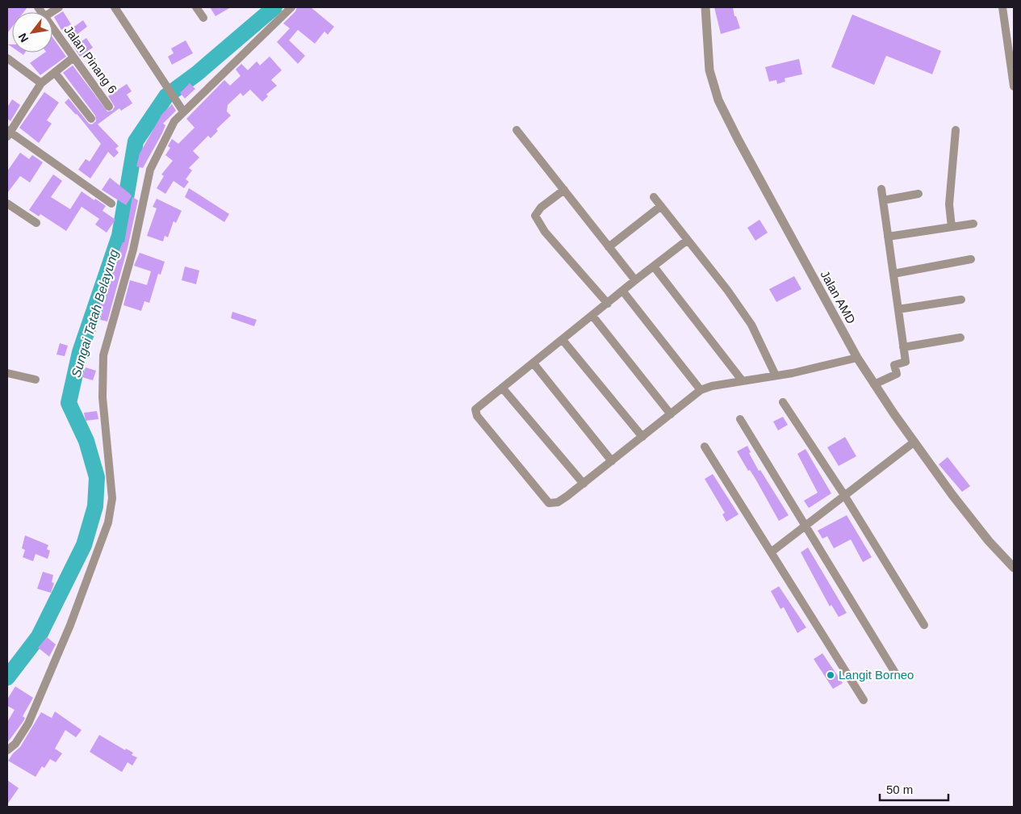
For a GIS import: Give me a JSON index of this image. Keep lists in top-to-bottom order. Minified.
{"streets":{"street":["Jalan Pinang 6","Jalan AMD"]},"water":["Sungai Tatah Belayung"],"places":["Langit Borneo"],"scale_bar":"50 m","north":"bottom left"}
